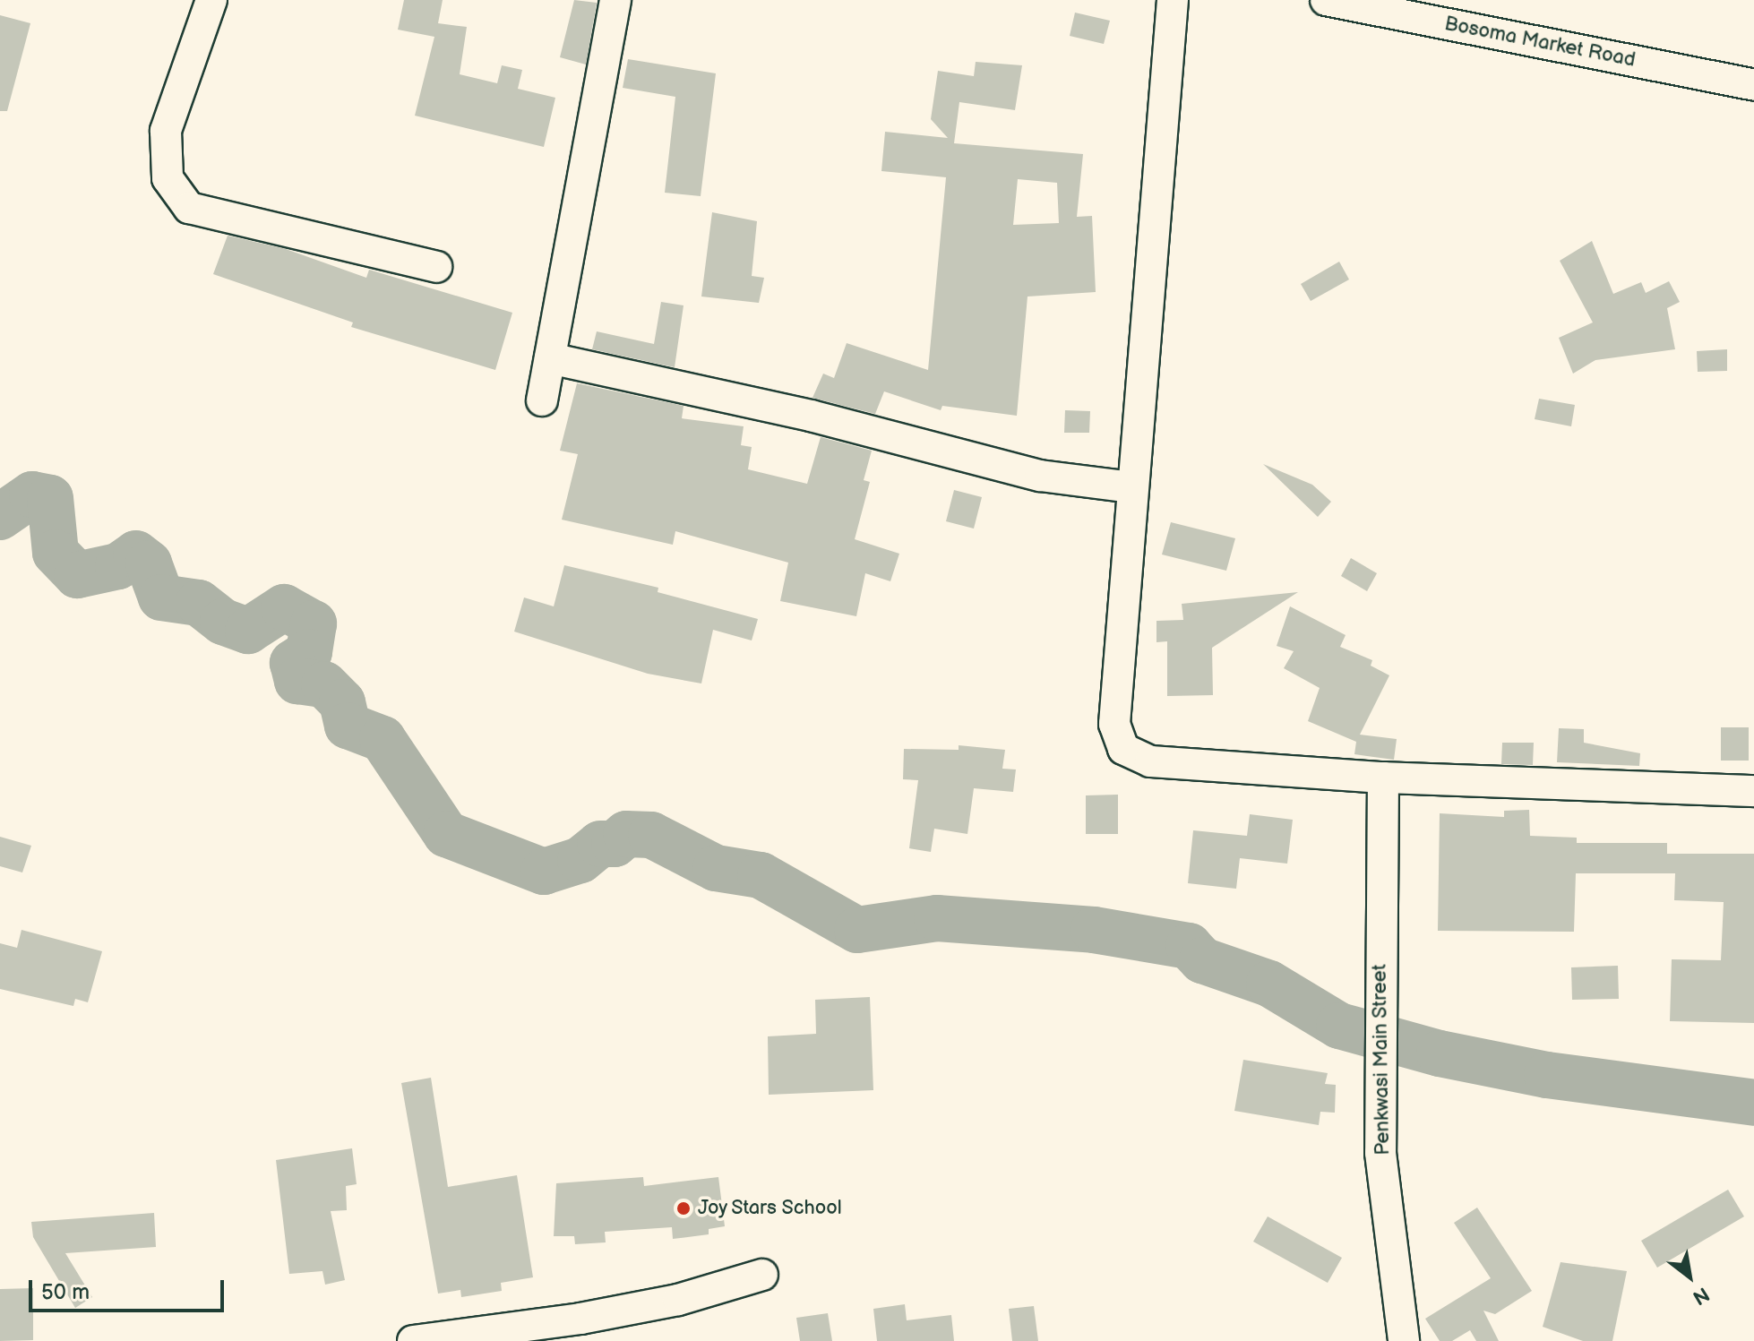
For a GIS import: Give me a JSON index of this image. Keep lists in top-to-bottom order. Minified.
{"streets":{"street":["Bosoma Market Road","Penkwasi Main Street"]},"places":["Joy Stars School"],"scale_bar":"50 m","north":"bottom right"}
